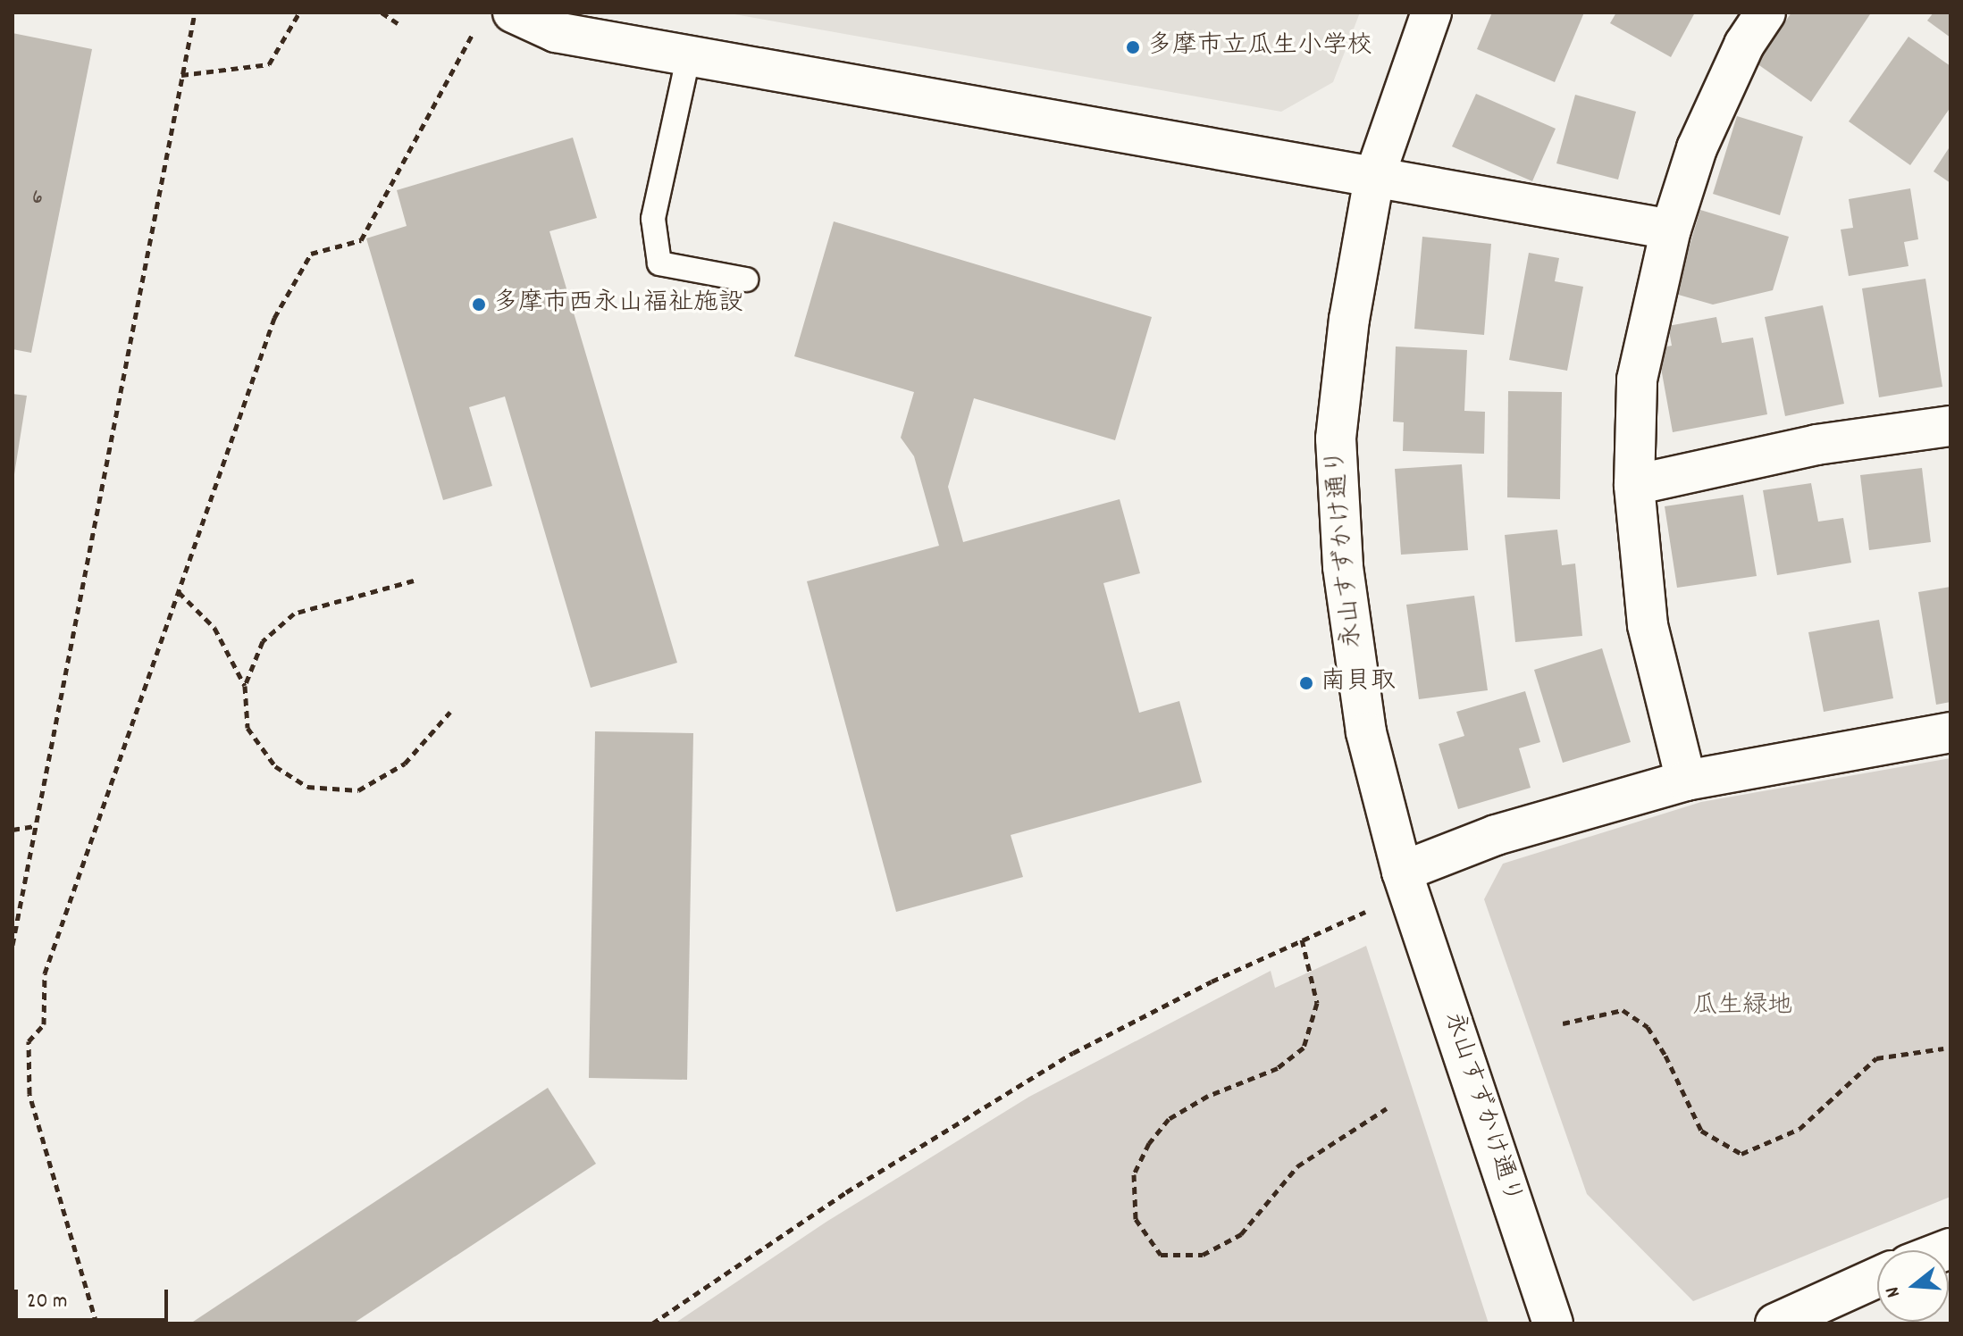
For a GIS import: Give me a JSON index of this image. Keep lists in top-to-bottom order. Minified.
{"streets":{"street":["永山すずかけ通り"]},"parks":["瓜生緑地"],"places":["多摩市立瓜生小学校","多摩市西永山福祉施設","南貝取"],"house_numbers":["6"],"scale_bar":"20 m","north":"left"}
